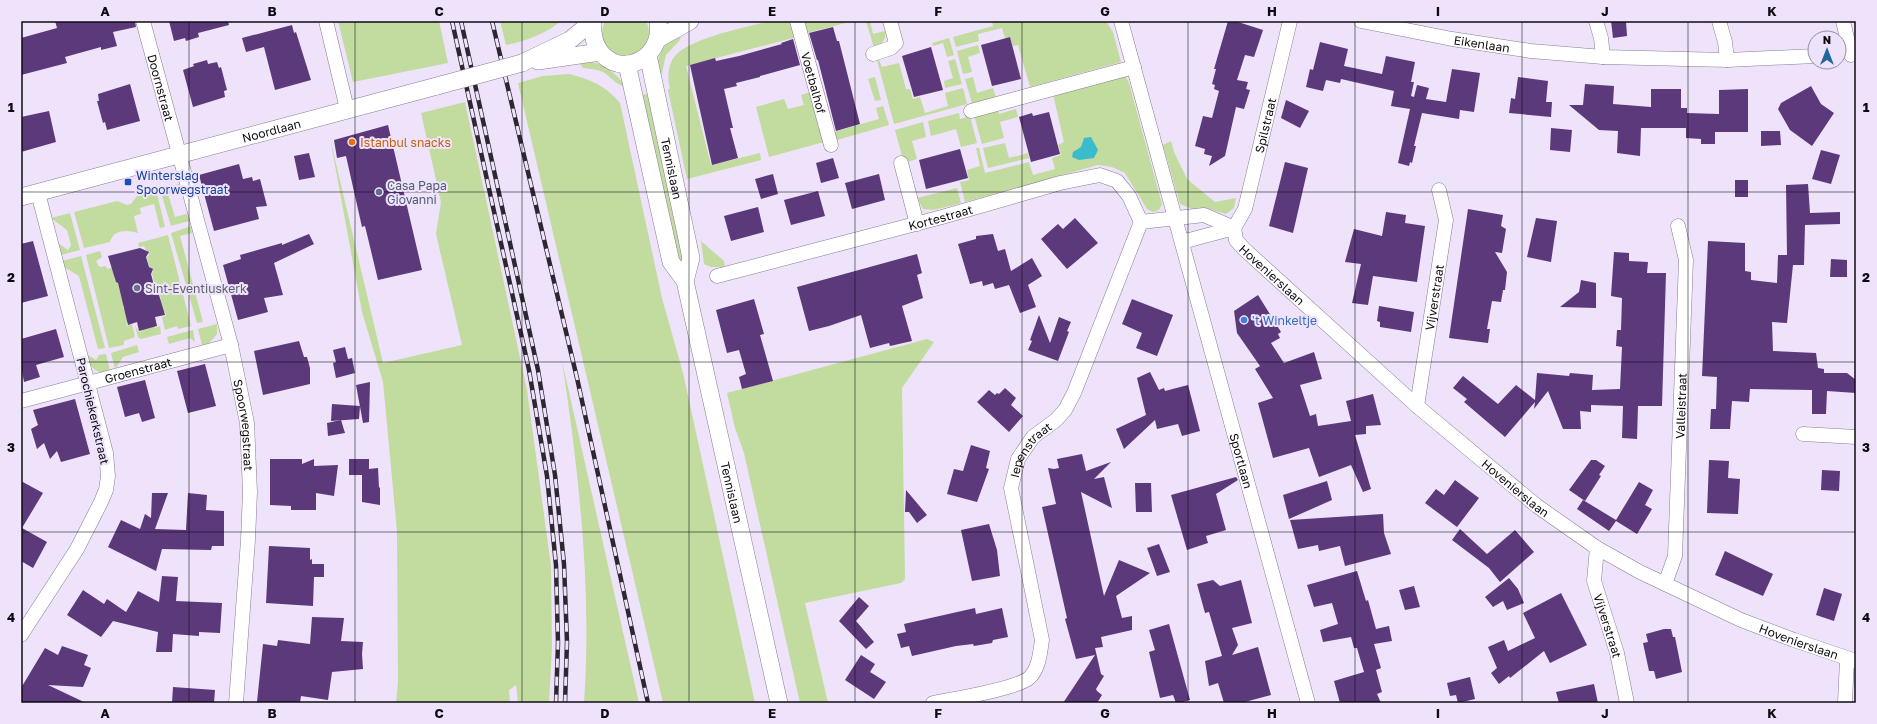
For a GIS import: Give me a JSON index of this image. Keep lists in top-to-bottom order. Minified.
{"streets":{"street":["Eikenlaan","Voetbalhof","Doornstraat","Spilstraat","Noordlaan","Tennislaan","Kortestraat","Hovenierslaan","Vijverstraat","Groenstraat","Valleistraat","Parochiekerkstraat","Spoorwegstraat","Iepenstraat","Sportlaan"]},"crossings":[["Doornstraat","Noordlaan"],["Doornstraat","Spoorwegstraat"],["Spilstraat","Hovenierslaan"],["Noordlaan","Parochiekerkstraat"],["Noordlaan","Spoorwegstraat"],["Kortestraat","Iepenstraat"],["Hovenierslaan","Vijverstraat"],["Hovenierslaan","Valleistraat"],["Hovenierslaan","Sportlaan"],["Groenstraat","Parochiekerkstraat"],["Groenstraat","Spoorwegstraat"]],"places":{"other":["Istanbul snacks","Casa Papa Giovanni","Sint-Eventiuskerk","'t Winkeltje"],"transit":["Winterslag Spoorwegstraat"]},"north":"top","grid":{"columns":["A","B","C","D","E","F","G","H","I","J","K"],"rows":["1","2","3","4"]}}
